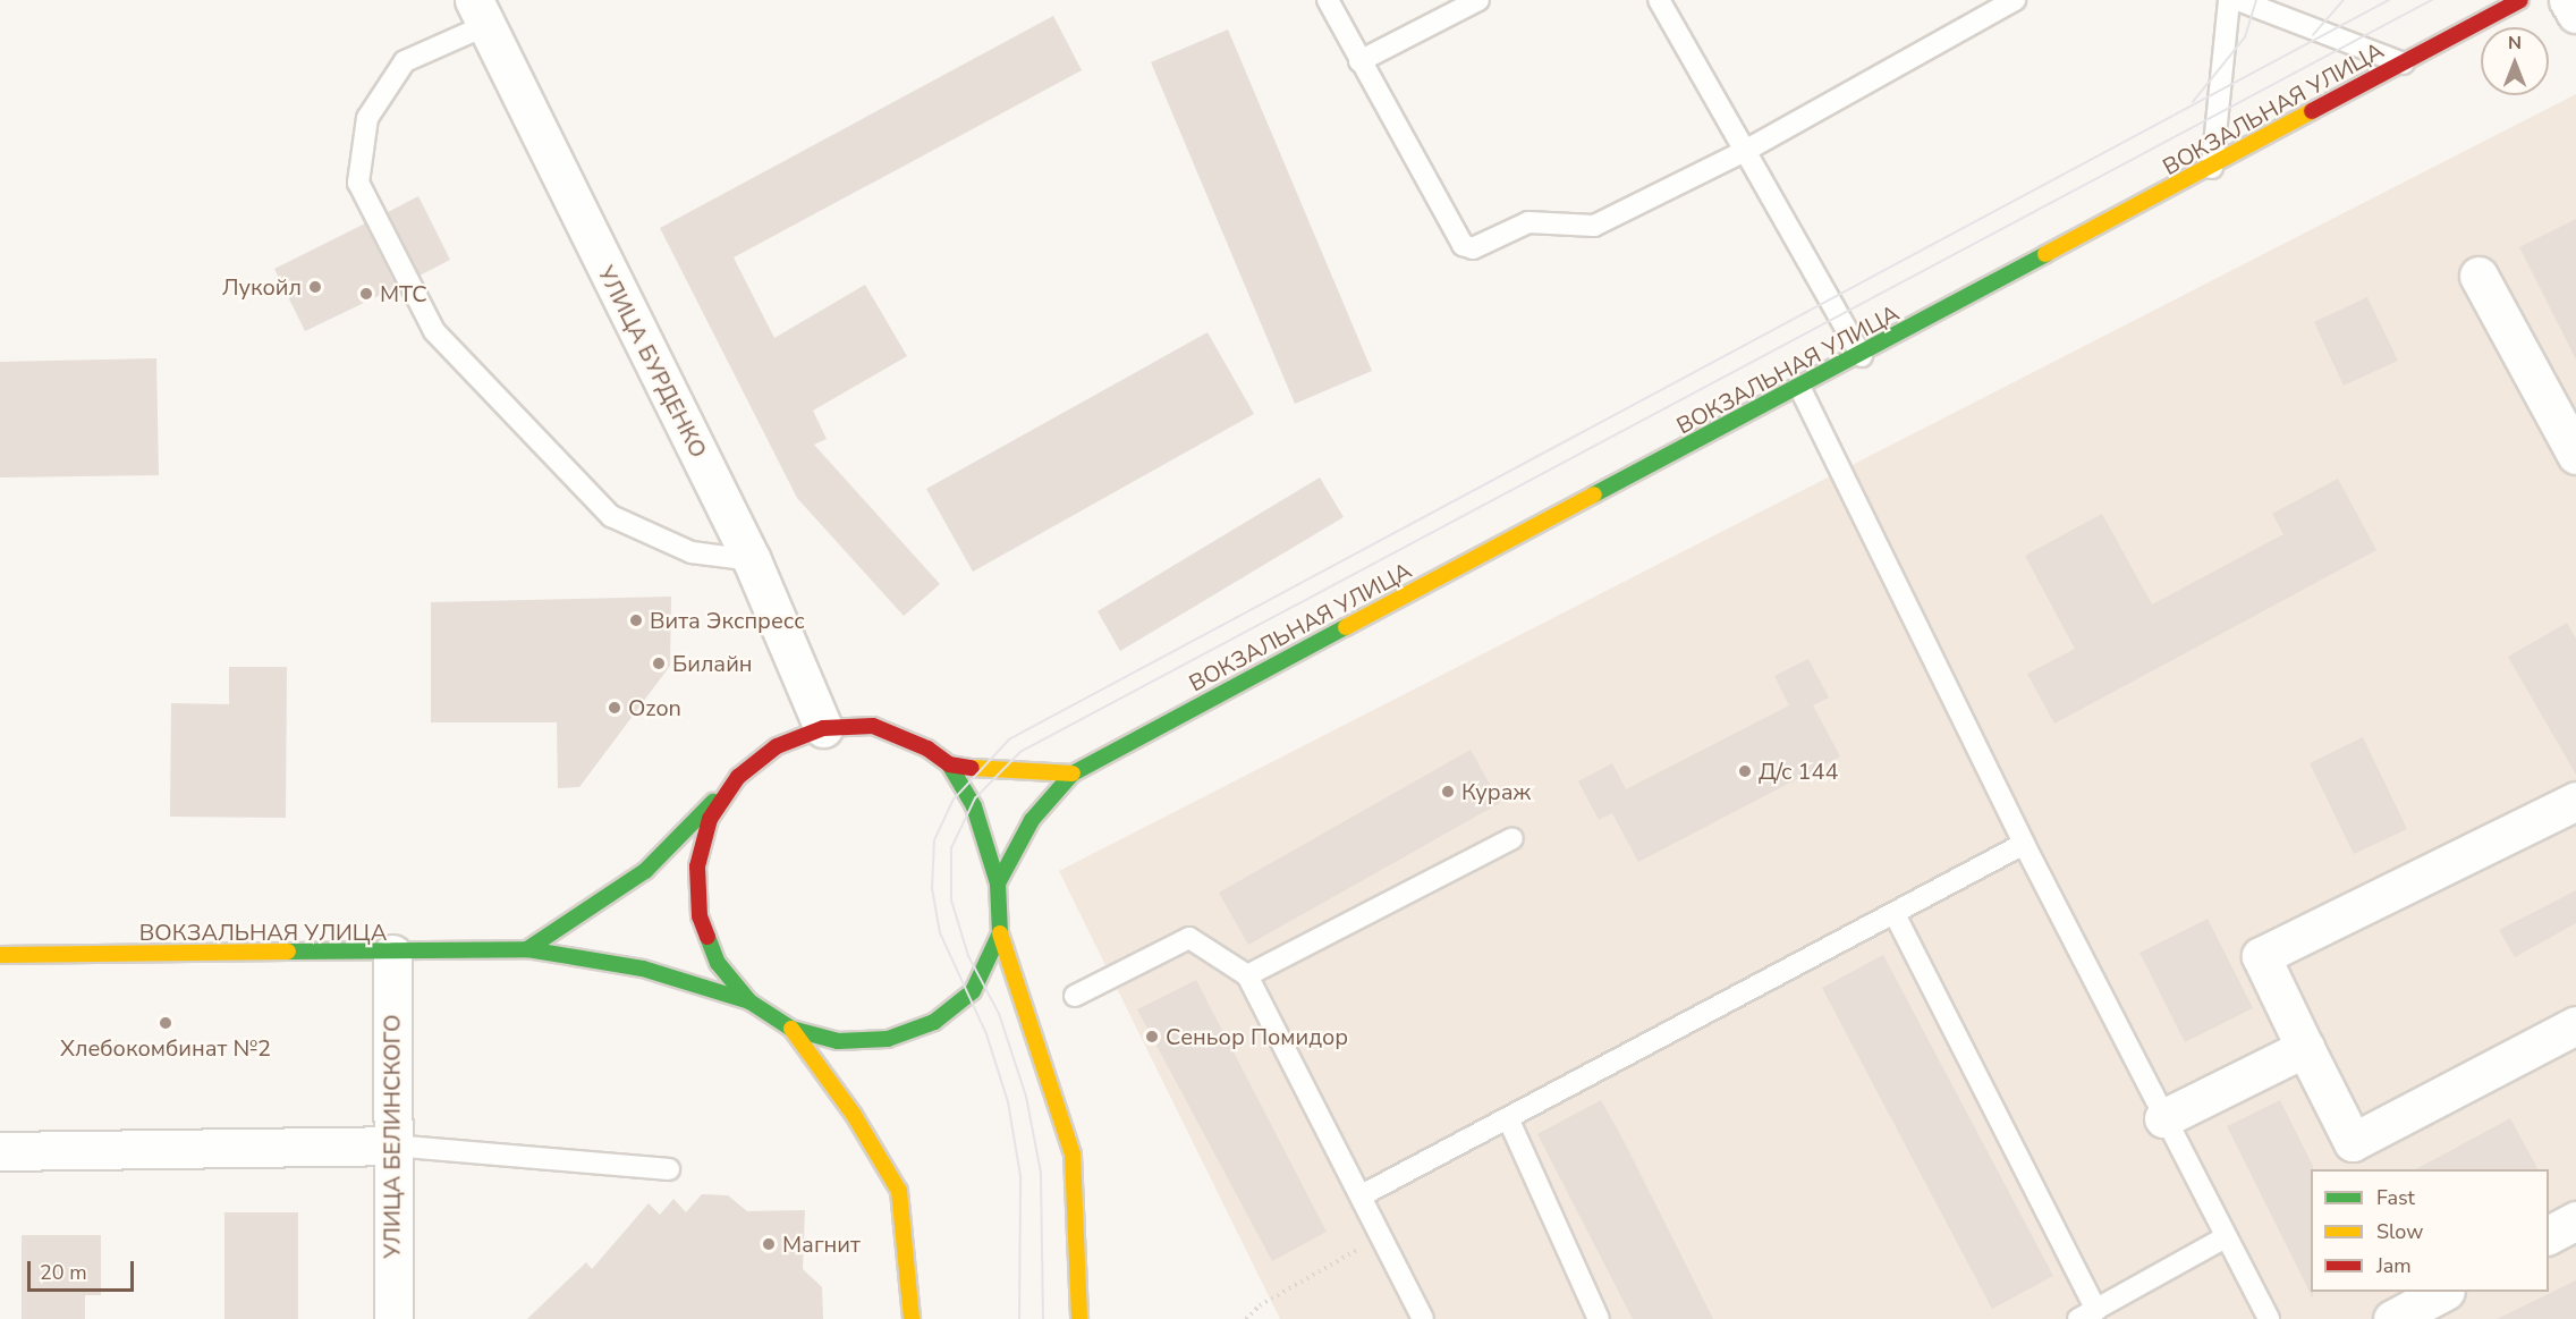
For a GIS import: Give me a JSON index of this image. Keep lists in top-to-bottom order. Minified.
{"streets":{"main road":["ВОКЗАЛЬНАЯ УЛИЦА"],"street":["УЛИЦА БУРДЕНКО","УЛИЦА БЕЛИНСКОГО"]},"crossings":[["ВОКЗАЛЬНАЯ УЛИЦА","УЛИЦА БЕЛИНСКОГО"]],"places":["Лукойл","МТС","Вита Экспресс","Билайн","Ozon","Д/с 144","Кураж","Хлебокомбинат №2","Сеньор Помидор","Магнит"],"legend":["Fast","Slow","Jam"],"scale_bar":"20 m","north":"top"}
